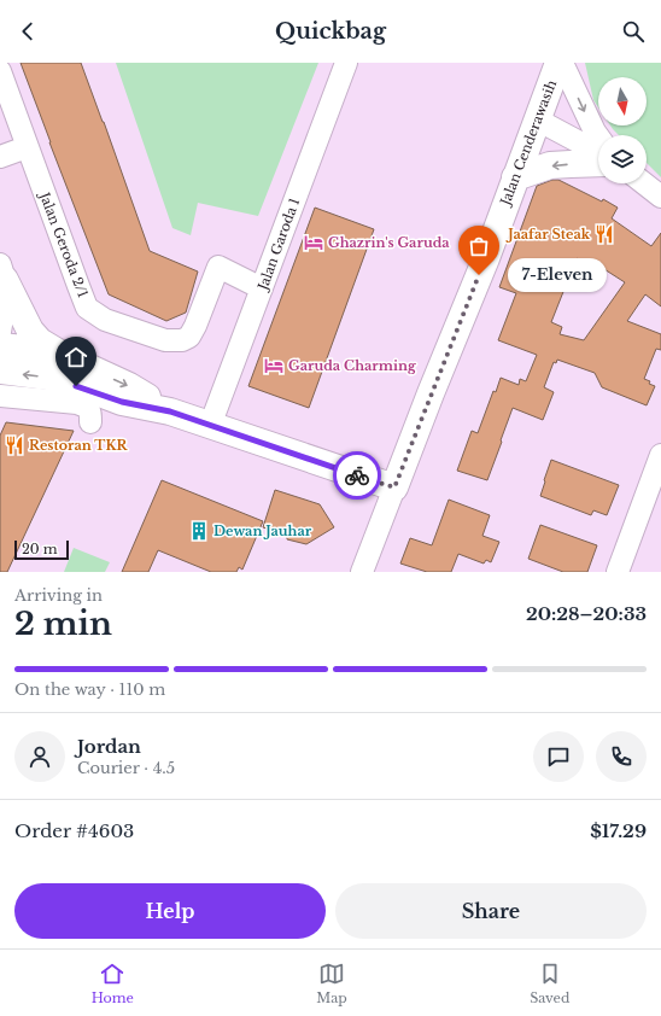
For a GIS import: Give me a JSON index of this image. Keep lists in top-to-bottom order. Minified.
{"streets":{"main road":["Jalan Cenderawasih"],"street":["Jalan Garoda 1","Jalan Geroda 2/1"]},"crossings":[["Jalan Garoda 1","Jalan Geroda 2/1"]],"places":{"restaurant":["Jaafar Steak","Restoran TKR"],"hotel":["Ghazrin's Garuda","Garuda Charming"],"other":["7-Eleven"],"building":["Dewan Jauhar"]},"scale_bar":"20 m","north":"bottom","page":{"header":"Quickbag","bubble":"7-Eleven","scale":"20 m","heading":["2 min","Arriving in","20:28–20:33"],"panel":["Jordan","Courier · 4.5","Order #4603","$17.29"],"bar":"On the way · 110 m","buttons":["Help","Share"],"tabs":["Home","Map","Saved"]}}
